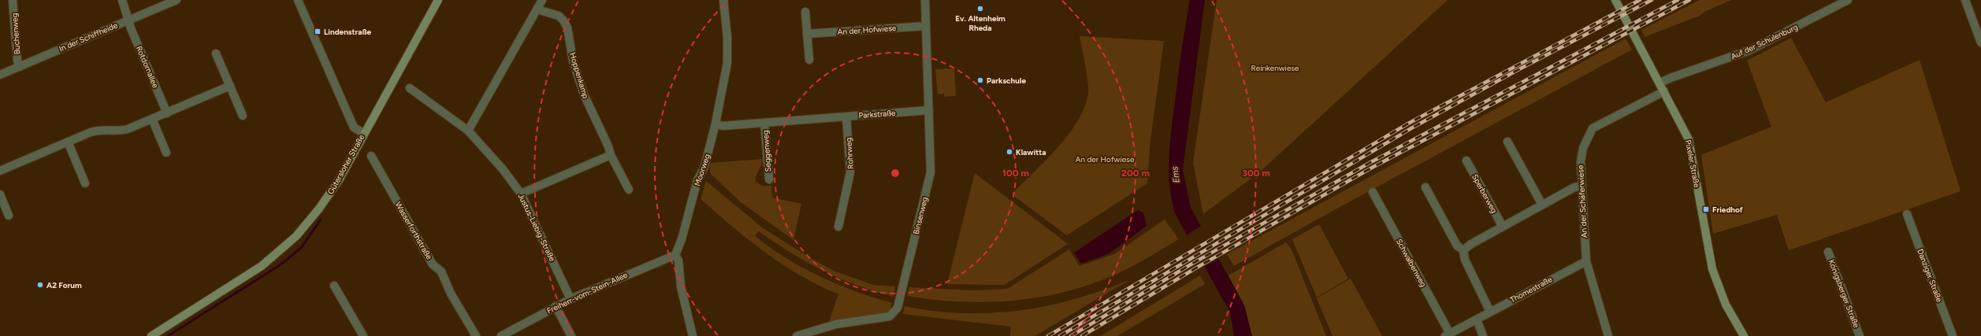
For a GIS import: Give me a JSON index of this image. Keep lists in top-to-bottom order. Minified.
{"streets":{"main road":["Pixeler Straße","Gütersloher Straße"],"street":["An der Hofwiese","Buchenweg","In der Schiffheide","Auf der Schulenburg","Rotdornallee","Hoppenkamp","Parkstraße","Seggenweg","Rohrweg","Moorweg","Sperberweg","An der Schäferwiese","Binsenweg","Justus-Liebig-Straße","Wasserforthstraße","Schwalbenweg","Danziger Straße","Thomestraße","Freiherr-vom-Stein-Allee","Königsberger Straße"]},"crossings":[["Buchenweg","In der Schiffheide"],["In der Schiffheide","Rotdornallee"],["Auf der Schulenburg","Pixeler Straße"],["Parkstraße","Seggenweg"],["Parkstraße","Rohrweg"],["Parkstraße","Moorweg"],["Parkstraße","Binsenweg"],["Pixeler Straße","An der Schäferwiese"],["Moorweg","Freiherr-vom-Stein-Allee"],["An der Schäferwiese","Thomestraße"],["Justus-Liebig-Straße","Freiherr-vom-Stein-Allee"],["Schwalbenweg","Thomestraße"]],"water":["Ems"],"parks":["Reinkenwiese","An der Hofwiese"],"places":{"other":["Ev. Altenheim Rheda","Parkschule","Klawitta","A2 Forum"],"transit":["Lindenstraße","Friedhof"]},"rings":["100 m","200 m","300 m"]}
